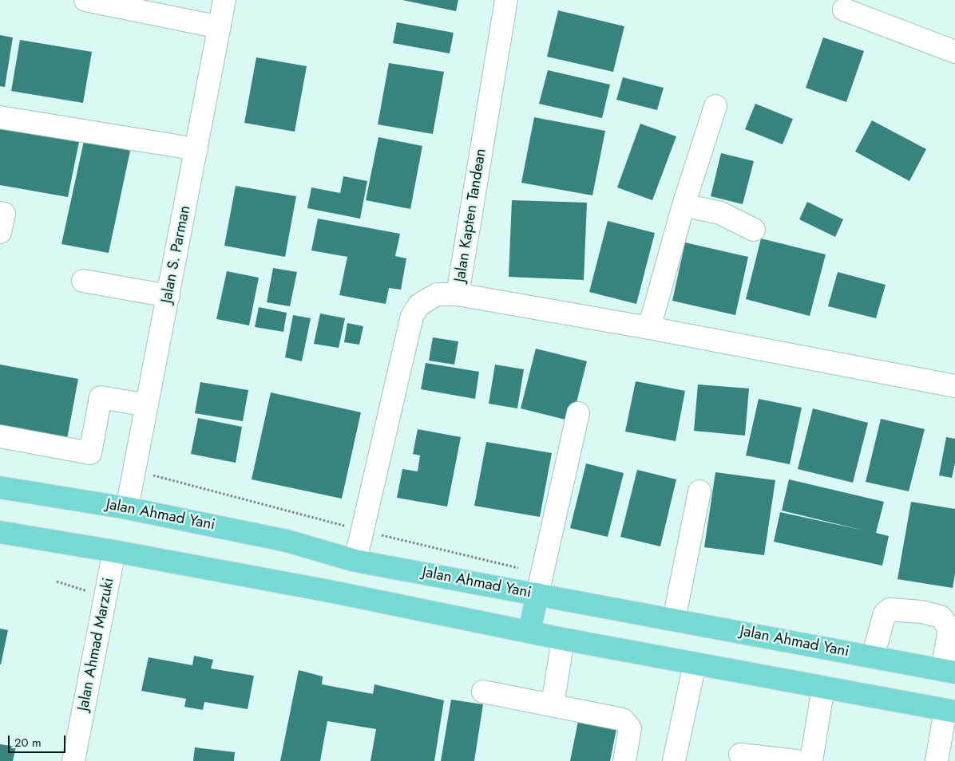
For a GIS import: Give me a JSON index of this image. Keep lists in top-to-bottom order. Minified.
{"streets":{"main road":["Jalan Ahmad Yani"],"street":["Jalan Kapten Tandean","Jalan S. Parman","Jalan Ahmad Marzuki"]},"crossings":[["Jalan Kapten Tandean","Jalan Ahmad Yani"],["Jalan S. Parman","Jalan Ahmad Yani"]],"scale_bar":"20 m"}
